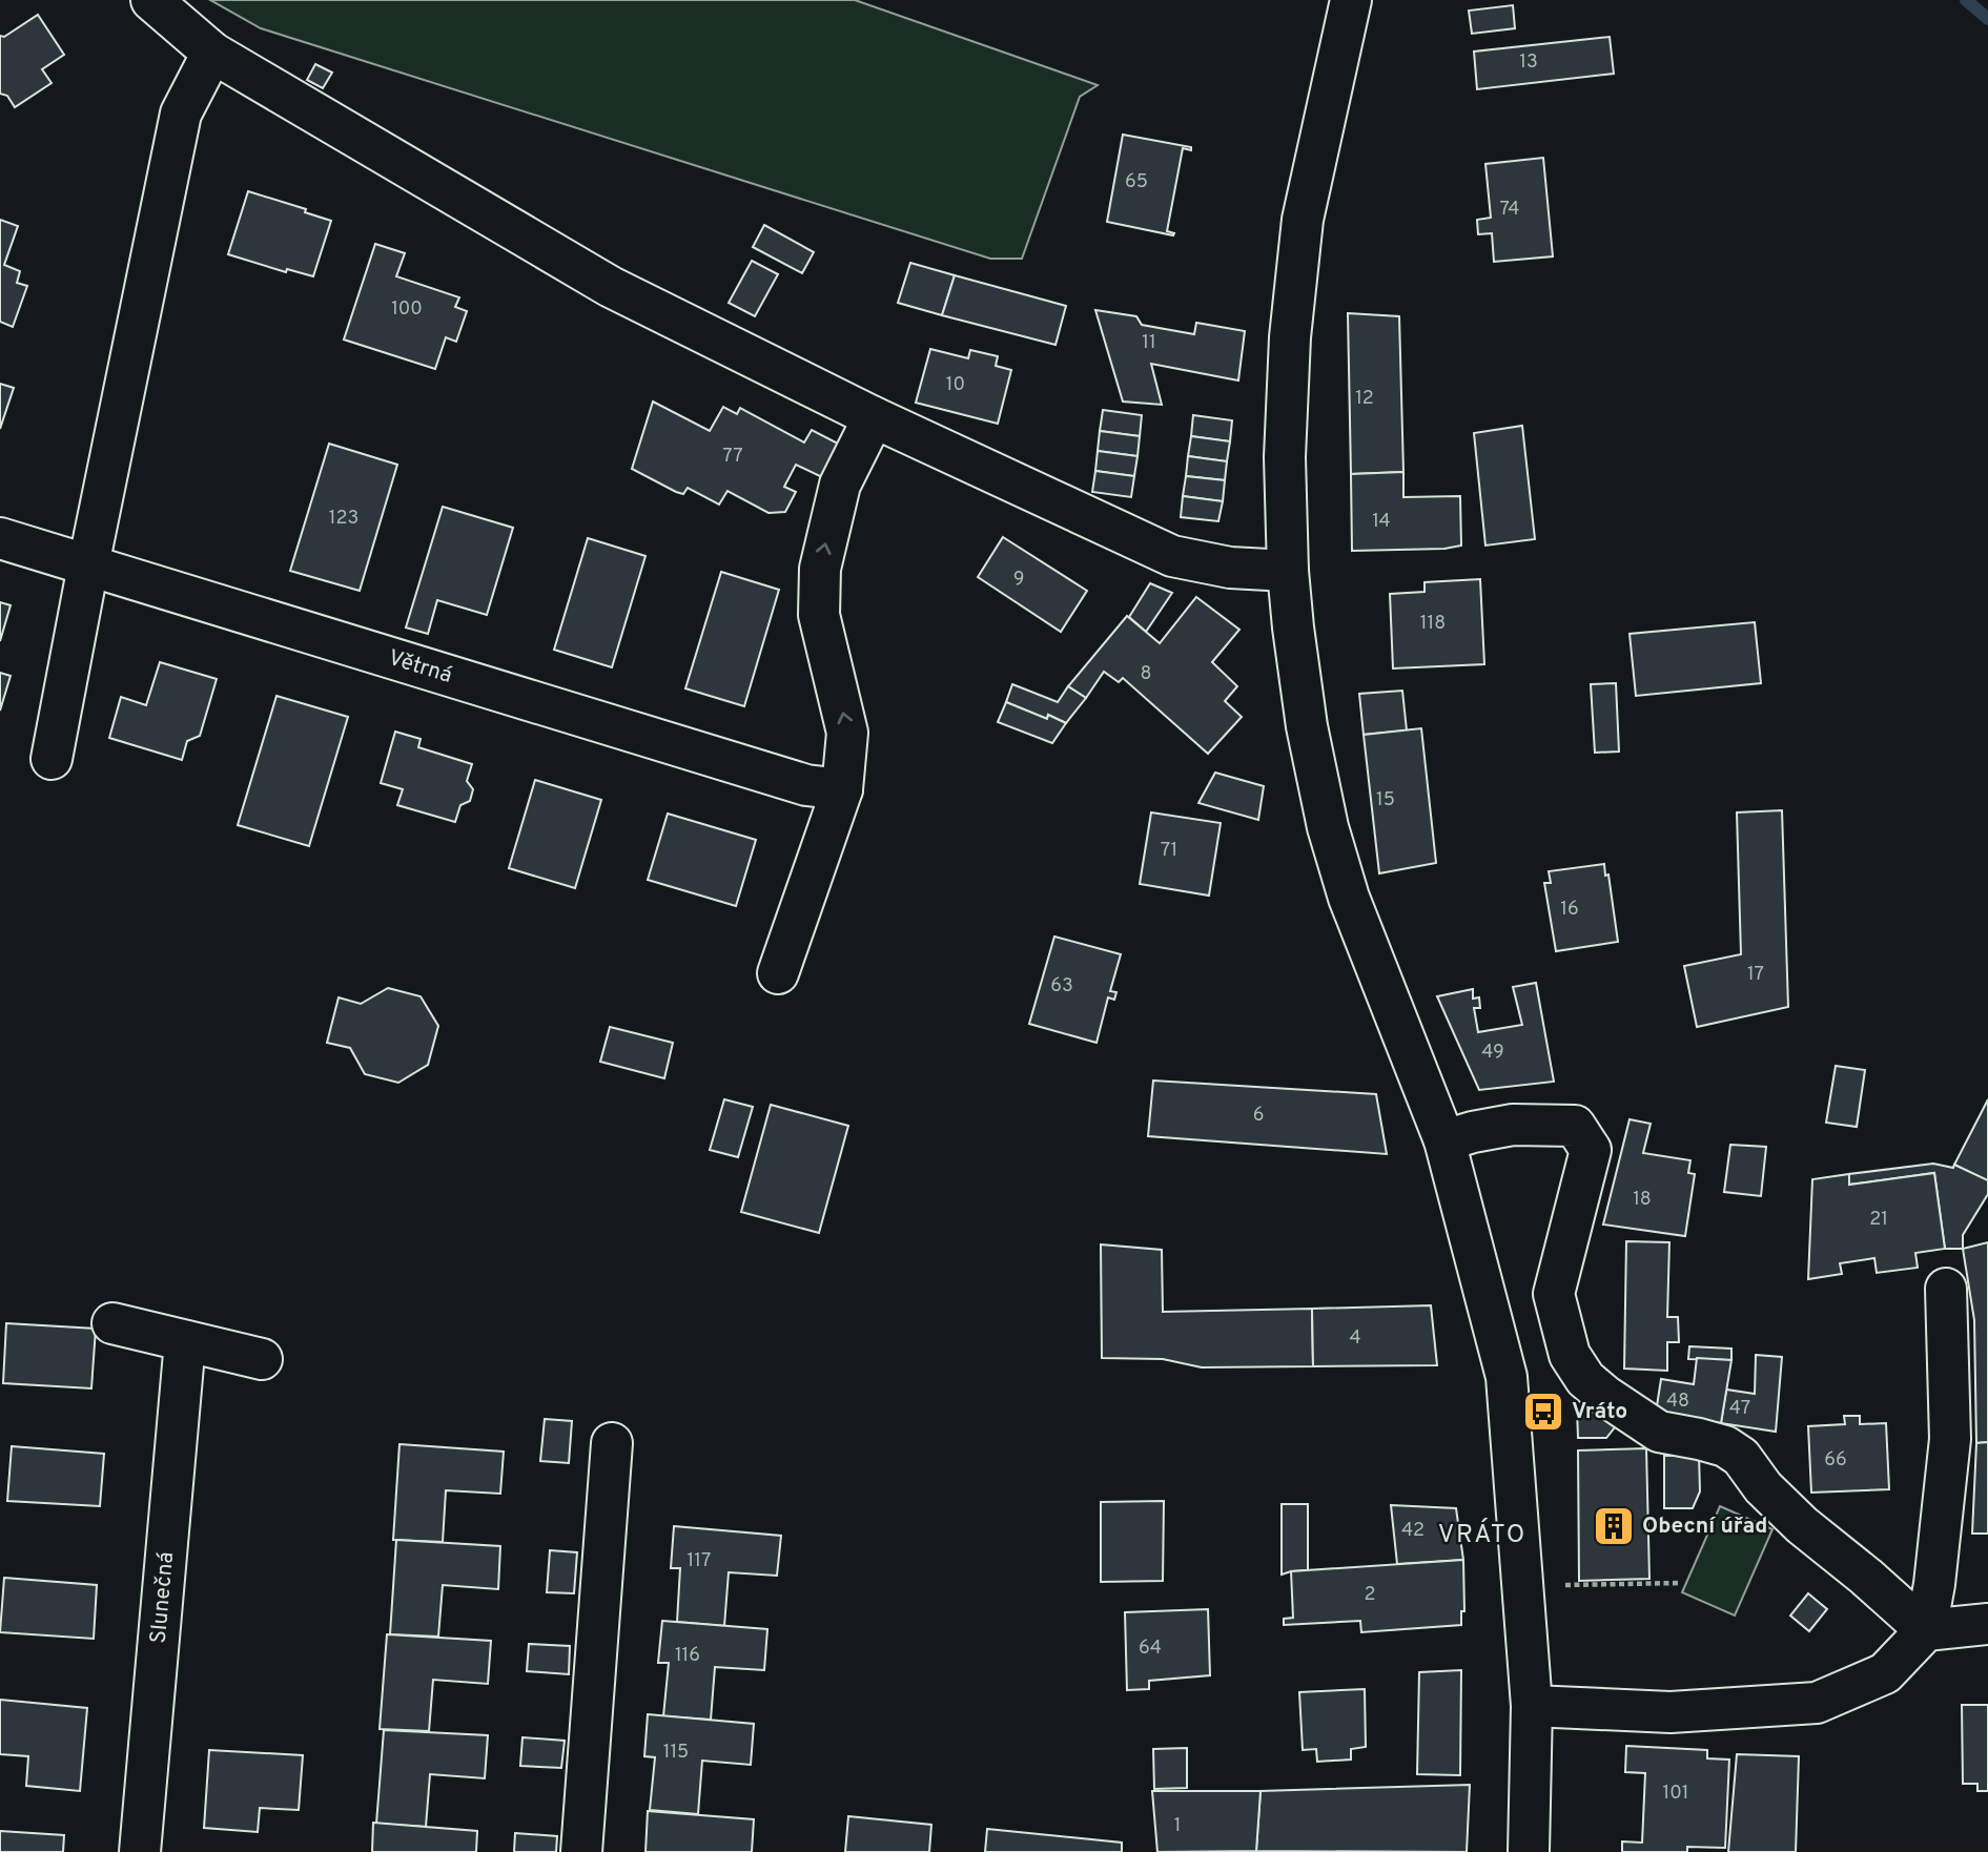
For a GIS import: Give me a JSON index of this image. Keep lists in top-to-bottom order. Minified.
{"streets":{"street":["Větrná","Slunečná"]},"districts":["VRÁTO"],"places":{"bus stop":["Vráto"],"building":["Obecní úřad"]},"house_numbers":["13","65","74","100","11","10","12","77","123","14","9","118","8","15","71","16","17","63","49","6","18","21","4","48","47","66","42","117","2","64","116","115","101","1"]}
